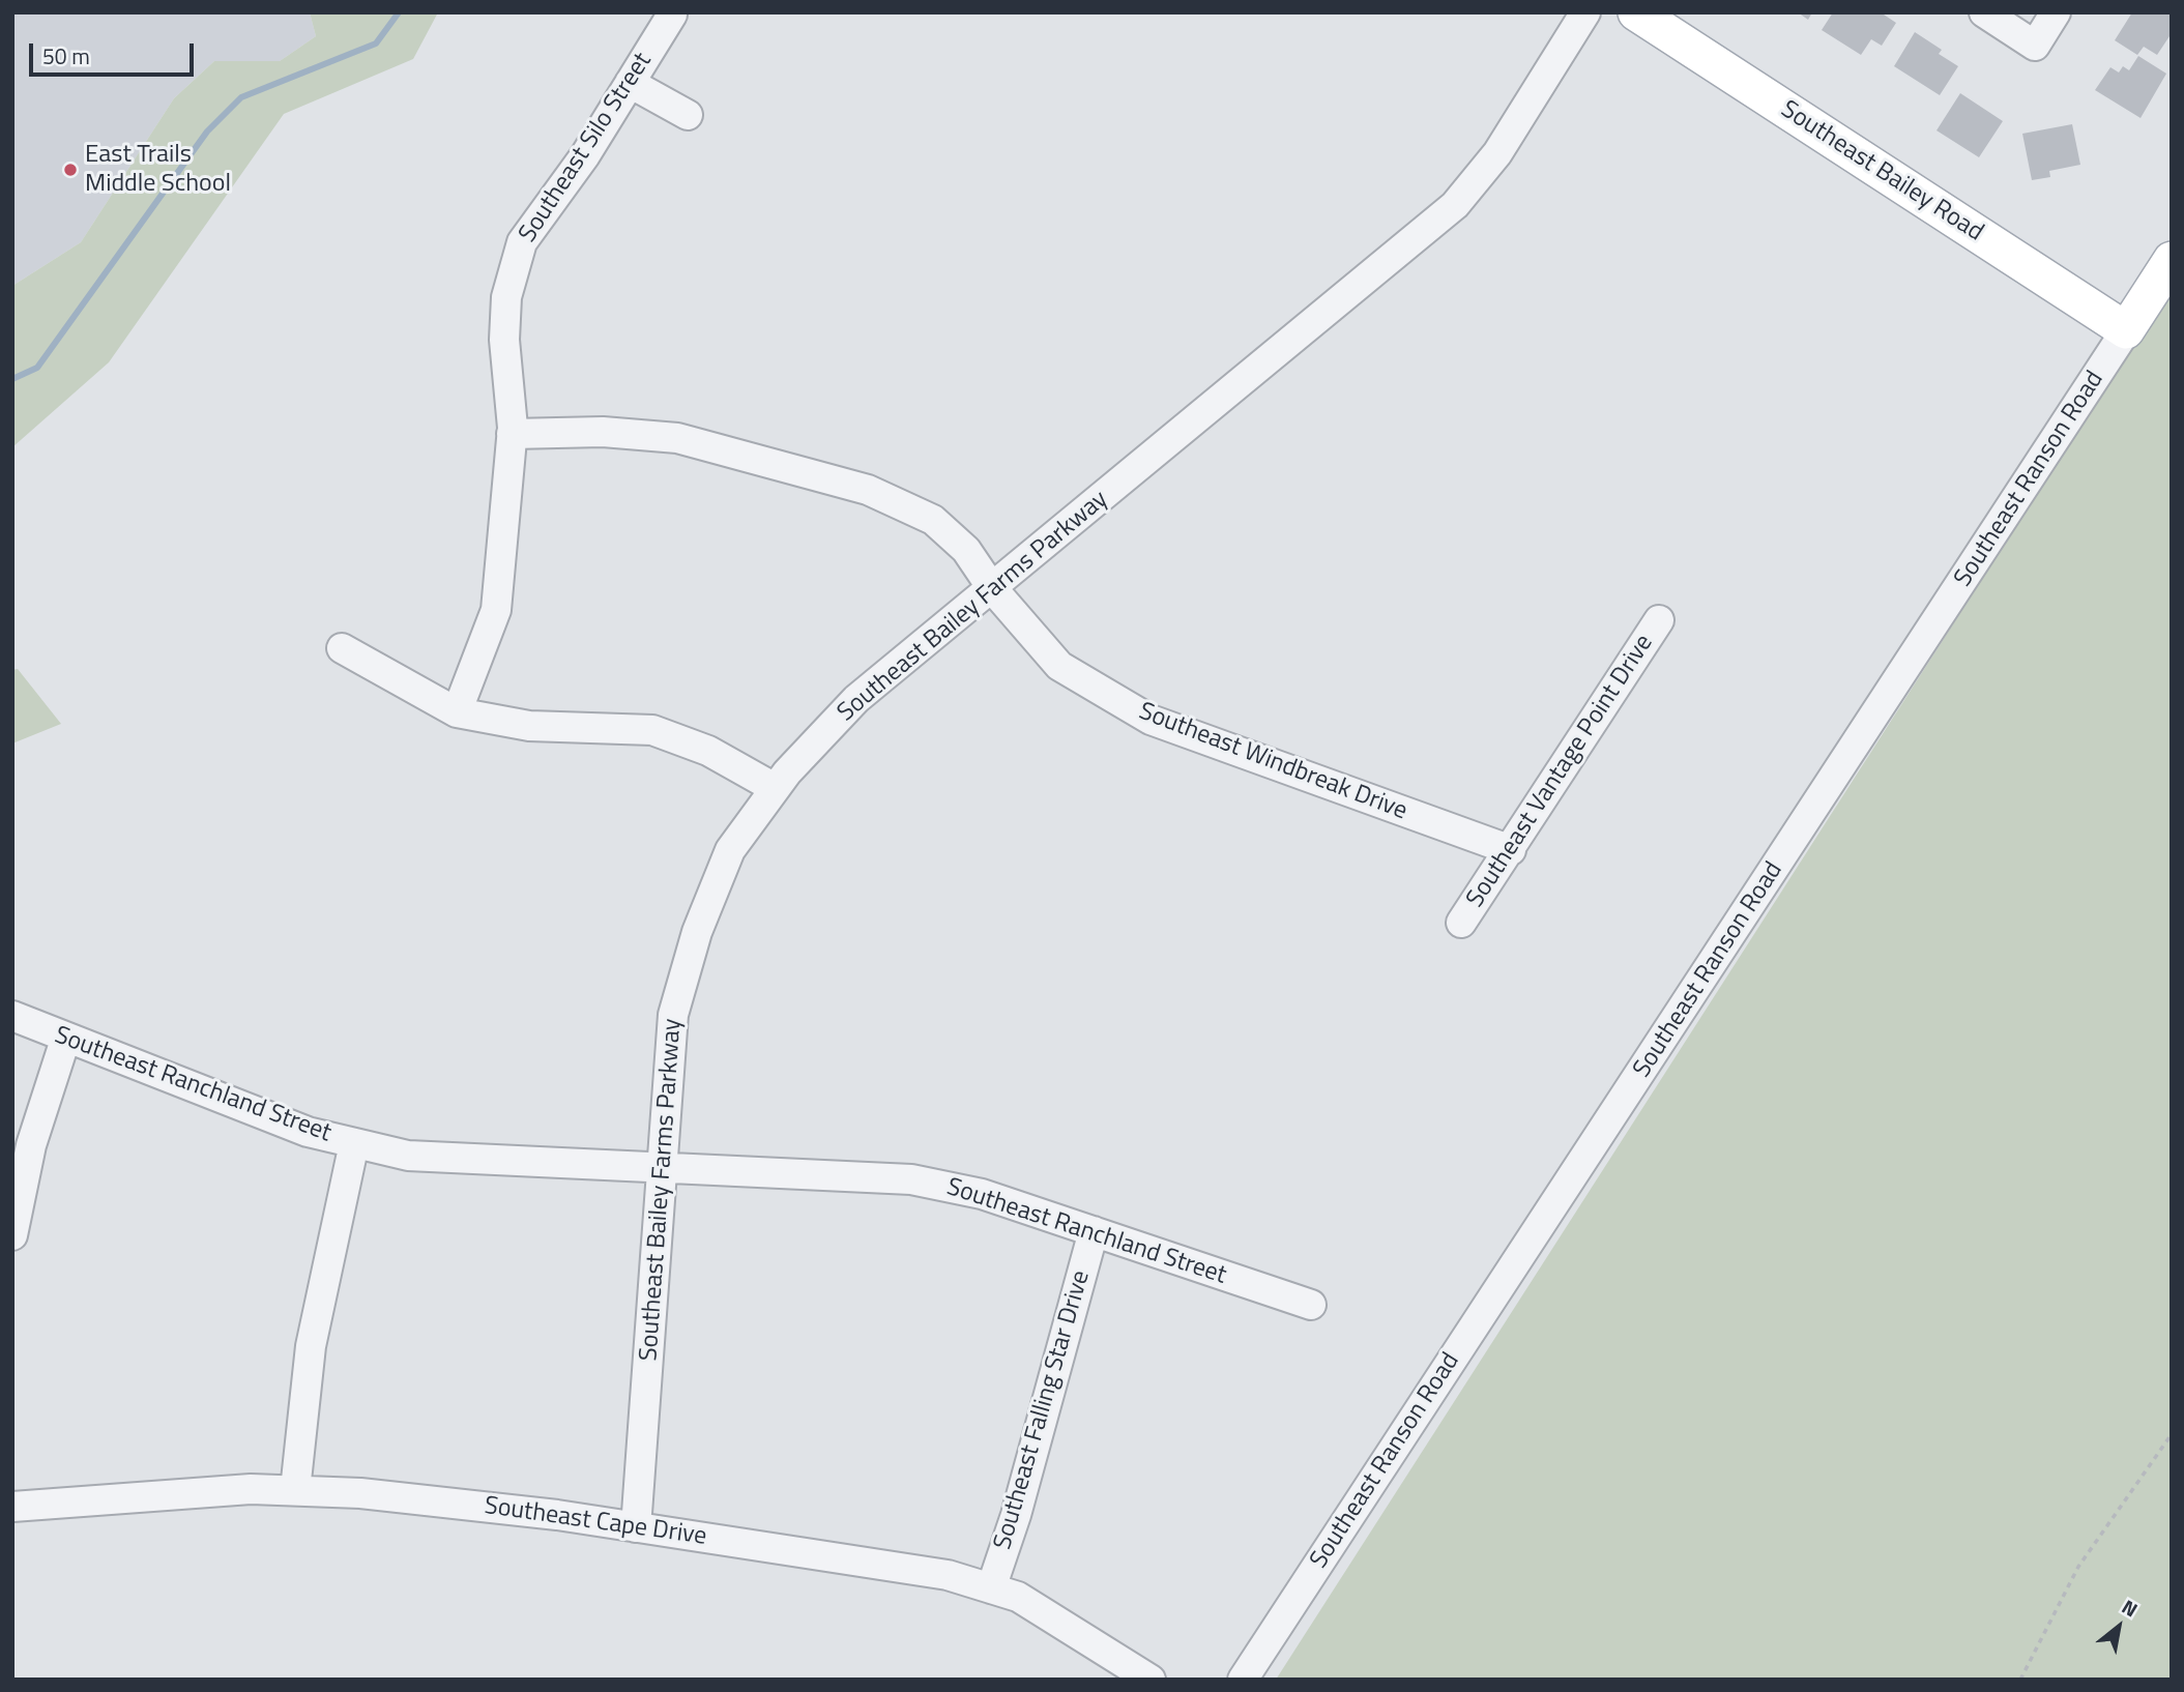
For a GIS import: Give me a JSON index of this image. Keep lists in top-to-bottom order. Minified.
{"streets":{"main road":["Southeast Bailey Road","Southeast Ranson Road"],"street":["Southeast Silo Street","Southeast Bailey Farms Parkway","Southeast Windbreak Drive","Southeast Vantage Point Drive","Southeast Ranchland Street","Southeast Falling Star Drive","Southeast Cape Drive"]},"crossings":[["Southeast Silo Street","Southeast Windbreak Drive"],["Southeast Bailey Road","Southeast Ranson Road"],["Southeast Bailey Farms Parkway","Southeast Windbreak Drive"],["Southeast Bailey Farms Parkway","Southeast Ranchland Street"],["Southeast Bailey Farms Parkway","Southeast Cape Drive"],["Southeast Windbreak Drive","Southeast Vantage Point Drive"],["Southeast Ranchland Street","Southeast Falling Star Drive"],["Southeast Falling Star Drive","Southeast Cape Drive"]],"places":["East Trails Middle School"],"scale_bar":"50 m","north":"top right"}
